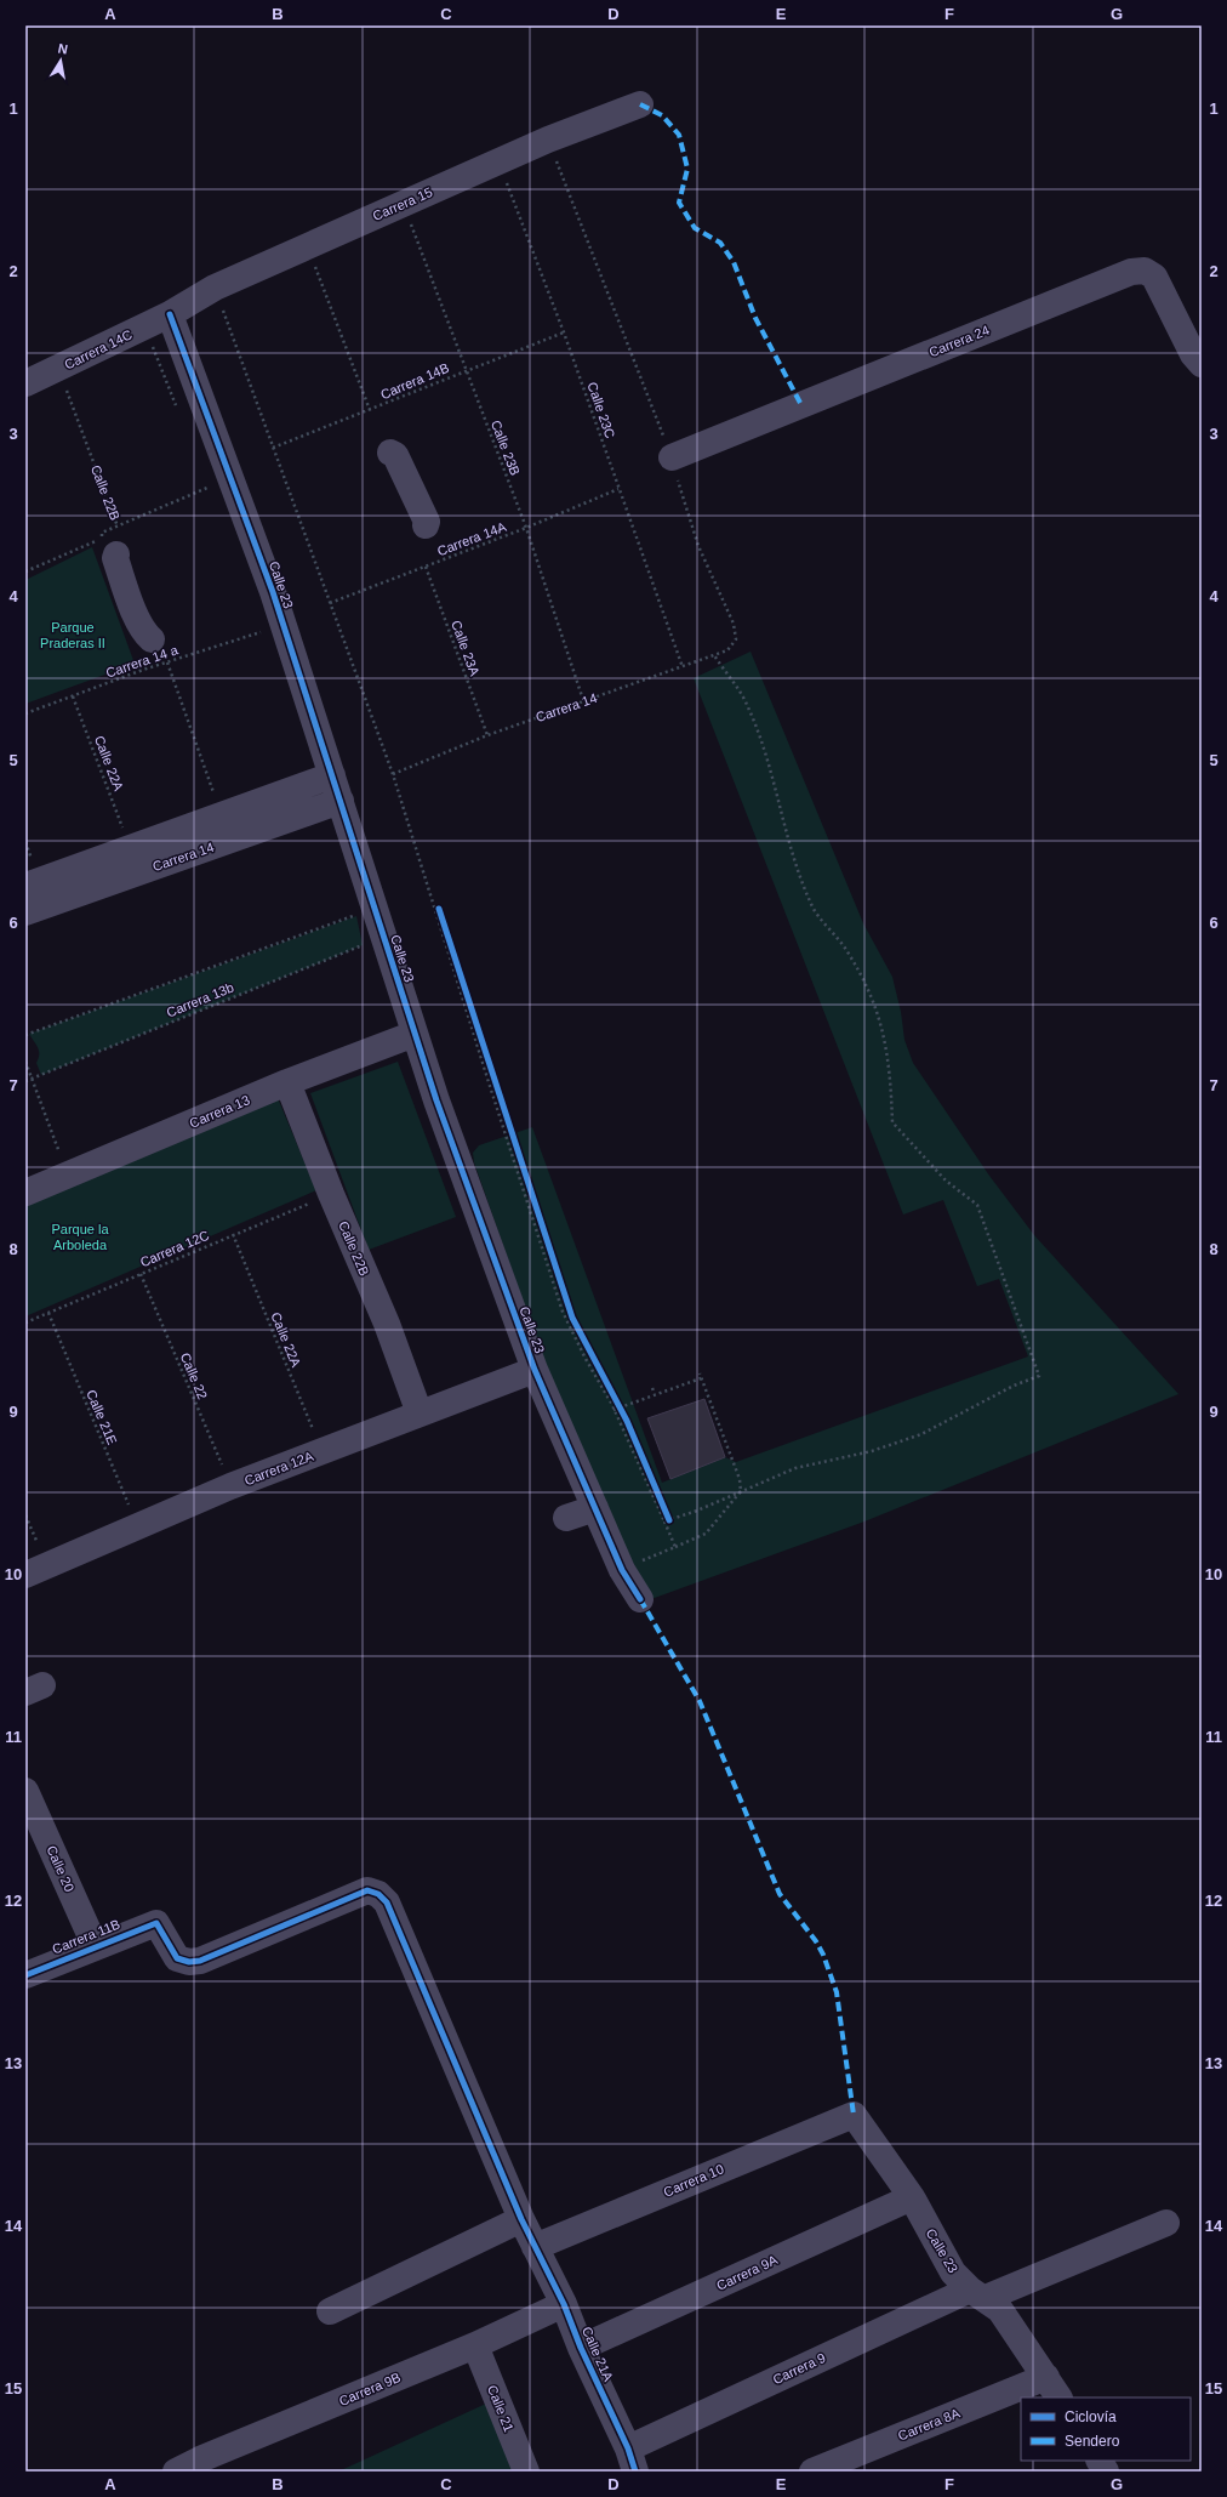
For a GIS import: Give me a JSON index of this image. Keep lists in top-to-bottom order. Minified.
{"streets":{"street":["Carrera 15","Carrera 24","Carrera 14C","Calle 22B","Calle 23","Carrera 14","Carrera 13","Carrera 12A","Calle 20","Carrera 11B","Carrera 10","Carrera 9A","Calle 21A","Carrera 9","Carrera 9B","Calle 21","Carrera 8A"],"path":["Carrera 14B","Calle 23C","Calle 23B","Carrera 14A","Calle 23A","Carrera 14 a","Calle 22A","Carrera 13b","Carrera 12C","Calle 22","Calle 21E"]},"crossings":[["Carrera 15","Carrera 14C"],["Carrera 15","Calle 23C"],["Carrera 15","Calle 23B"],["Carrera 15","Calle 23"],["Carrera 24","Carrera 14"],["Carrera 14C","Calle 22B"],["Carrera 14C","Calle 23"],["Carrera 14B","Calle 23C"],["Carrera 14B","Calle 23B"],["Calle 23C","Carrera 14A"],["Calle 23C","Carrera 14"],["Calle 23B","Carrera 14A"],["Calle 23B","Carrera 14"],["Calle 22B","Carrera 13"],["Calle 22B","Carrera 12C"],["Calle 22B","Carrera 12A"],["Carrera 14A","Calle 23A"],["Calle 23","Carrera 14"],["Calle 23","Carrera 13b"],["Calle 23","Carrera 13"],["Calle 23","Carrera 12A"],["Calle 23","Carrera 10"],["Calle 23","Carrera 9A"],["Calle 23","Carrera 9"],["Calle 23","Carrera 8A"],["Calle 23A","Carrera 14"],["Carrera 14 a","Calle 22A"],["Calle 22A","Carrera 12C"],["Calle 22A","Carrera 12A"],["Carrera 12C","Calle 22"],["Carrera 12C","Calle 21E"],["Calle 22","Carrera 12A"],["Calle 21E","Carrera 12A"],["Calle 20","Carrera 11B"],["Carrera 11B","Calle 21A"],["Carrera 10","Calle 21A"],["Carrera 9A","Calle 21A"],["Calle 21A","Carrera 9"],["Calle 21A","Carrera 9B"],["Carrera 9B","Calle 21"]],"parks":["Parque Praderas II","Parque la Arboleda"],"legend":["Ciclovía","Sendero"],"north":"top","grid":{"columns":["A","B","C","D","E","F","G"],"rows":["1","2","3","4","5","6","7","8","9","10","11","12","13","14","15"]}}
